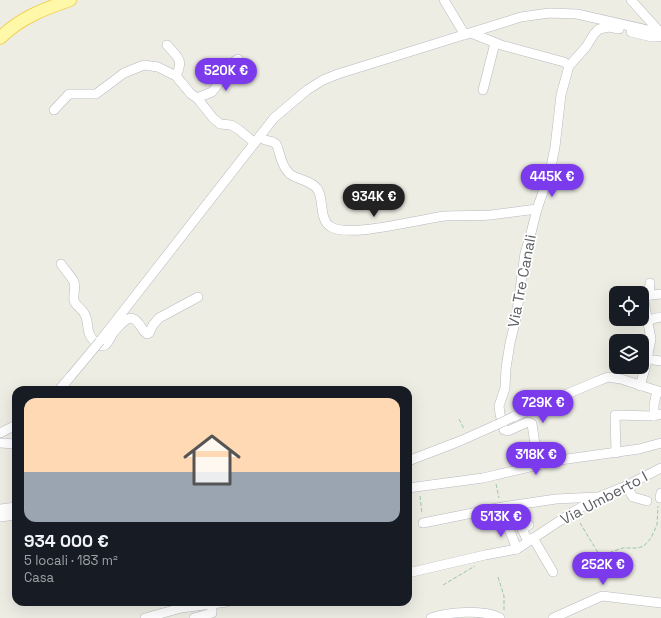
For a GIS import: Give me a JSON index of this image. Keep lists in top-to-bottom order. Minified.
{"streets":{"street":["Via Tre Canali","Via Umberto I"]},"page":{"price":["520K €","445K €","934K €","729K €","318K €","513K €","252K €"],"list":[{"name":"934 000 €","note":"5 locali · 183 m² · Casa"}]}}
